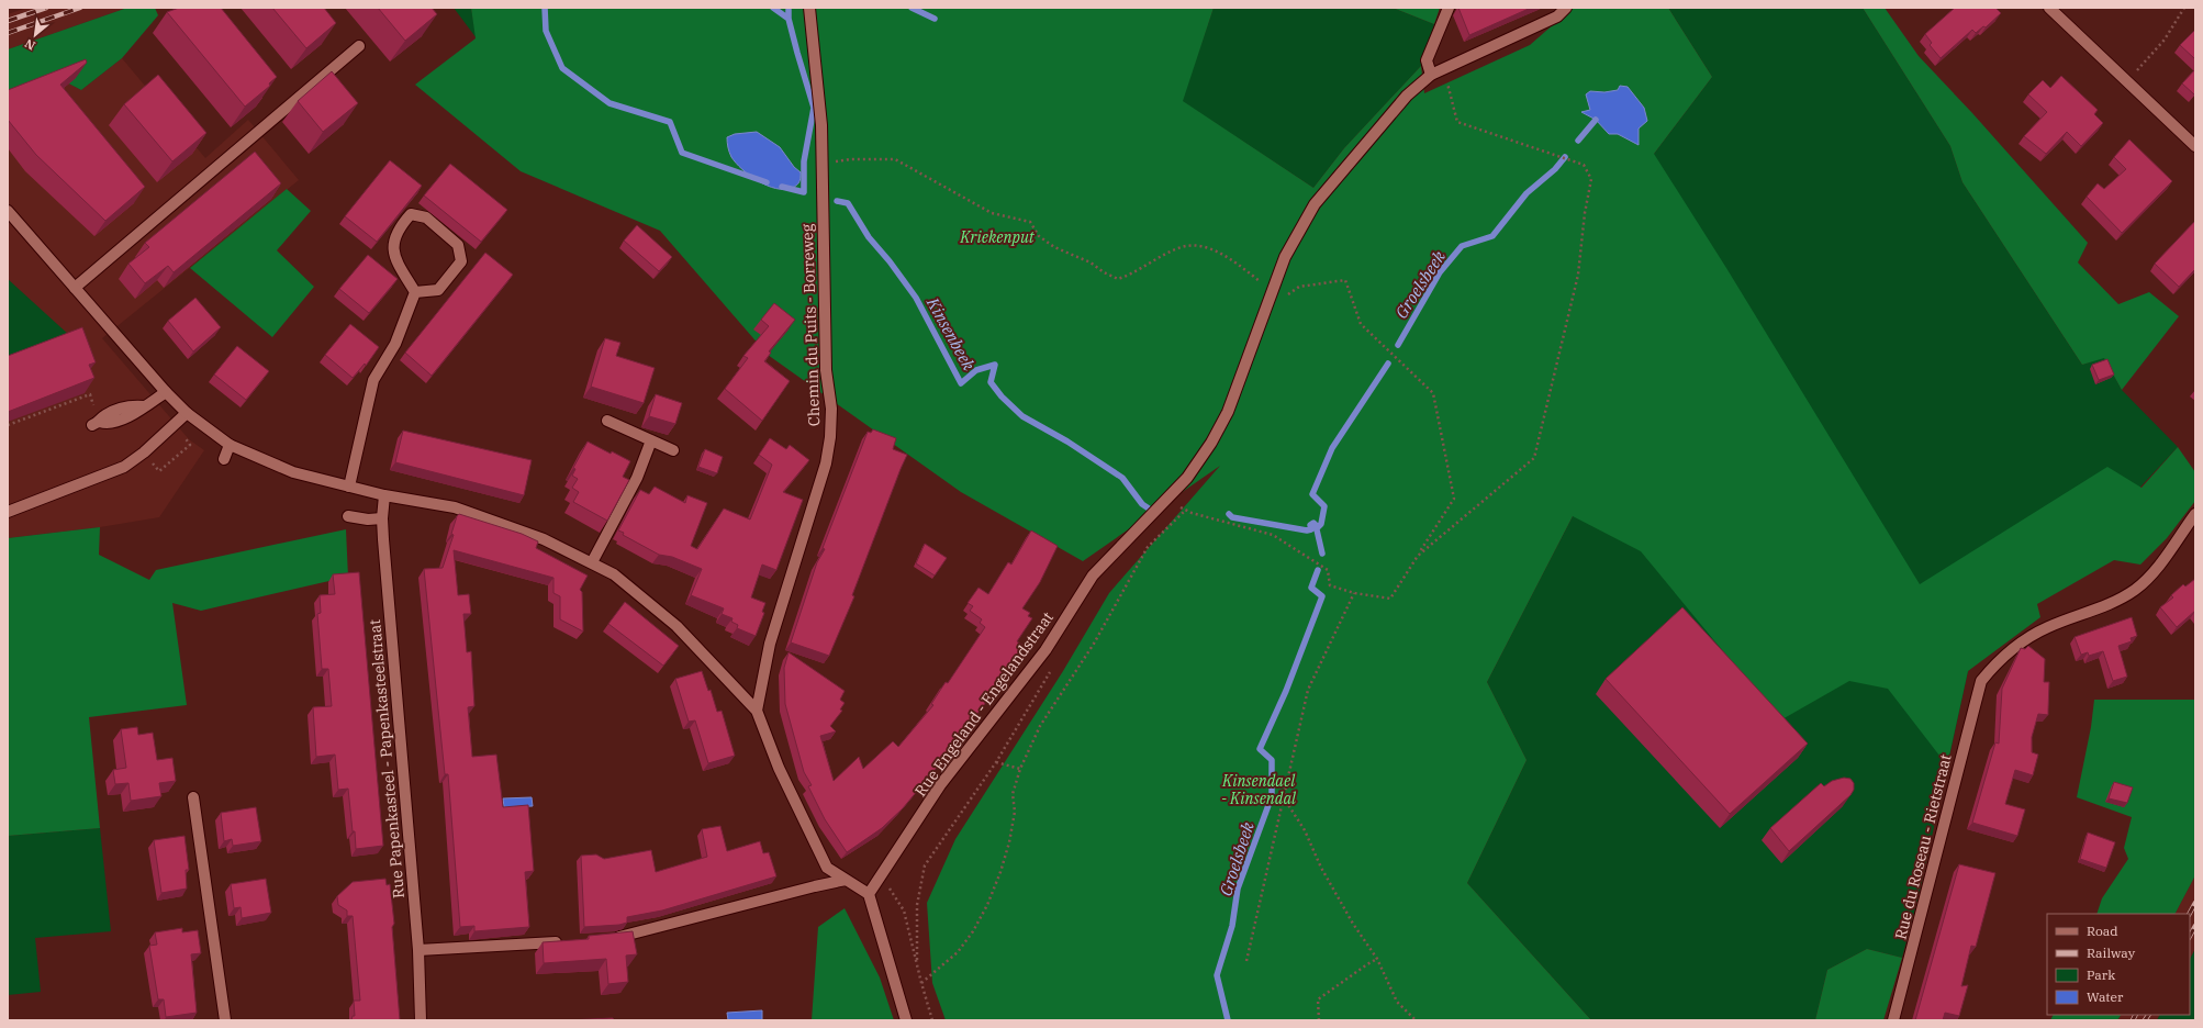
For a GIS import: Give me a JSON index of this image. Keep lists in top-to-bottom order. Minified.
{"streets":{"street":["Chemin du Puits - Borreweg","Rue Engeland - Engelandstraat","Rue Papenkasteel - Papenkasteelstraat","Rue du Roseau - Rietstraat"]},"water":["Groelsbeek","Kinsenbeek"],"parks":["Kriekenput","Kinsendael - Kinsendal"],"legend":["Road","Railway","Park","Water"],"north":"bottom left"}
